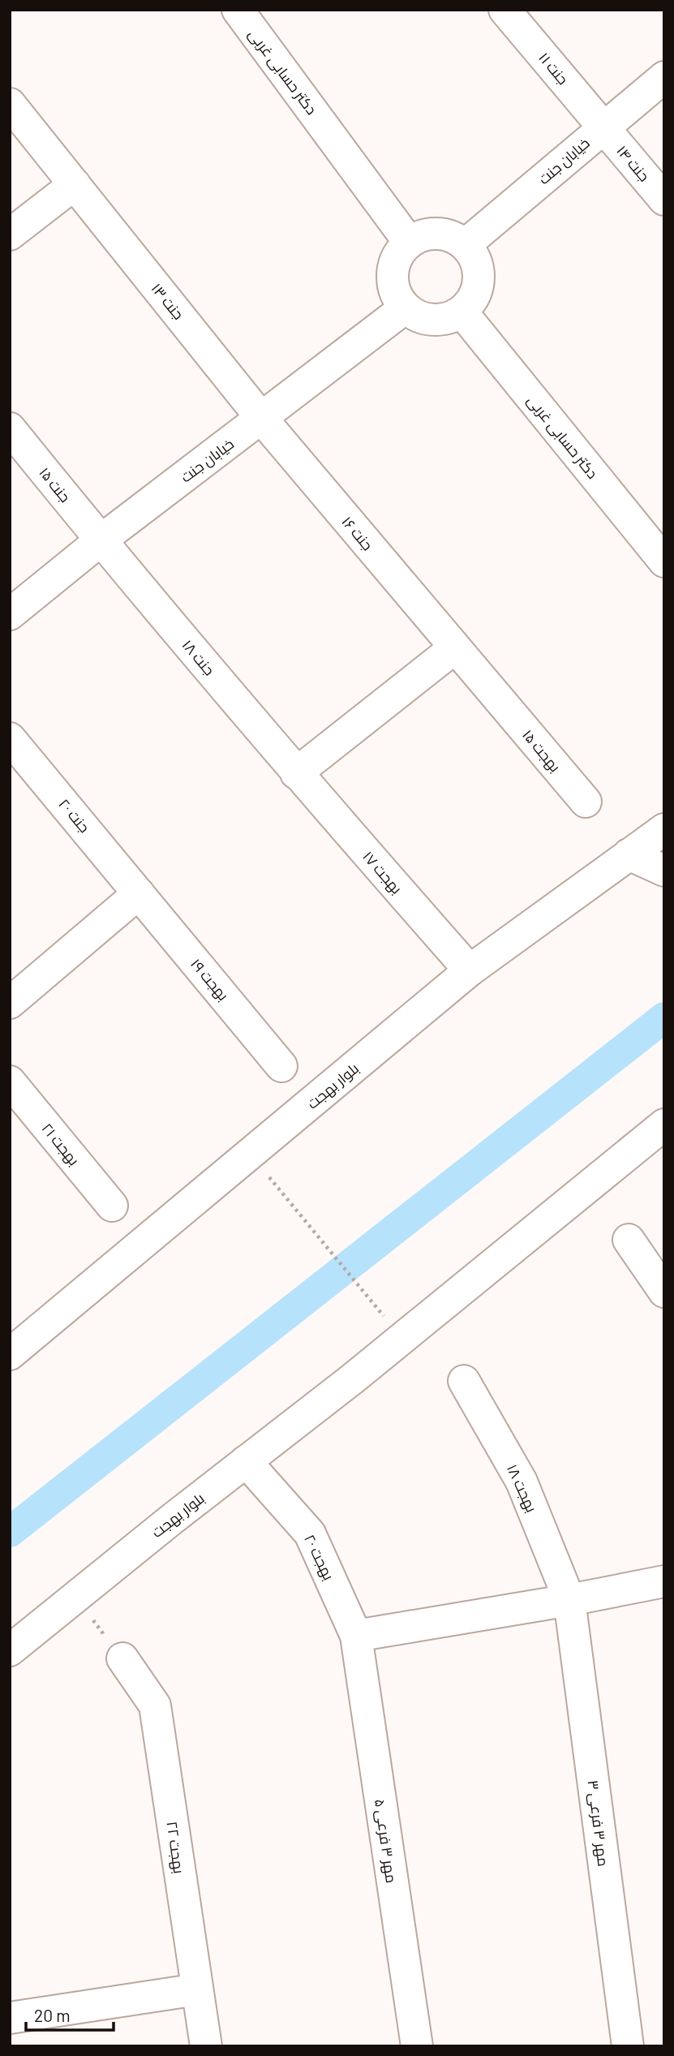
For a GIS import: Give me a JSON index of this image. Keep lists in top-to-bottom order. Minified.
{"streets":{"street":["جنت ۱۱","دکتر حسابی غربی","خیابان جنت","جنت ۱۴","جنت ۱۳","جنت ۱۵","جنت ۱۶","جنت ۱۸","بهجت ۱۵","جنت ۲۰","بهجت ۱۷","بهجت ۱۹","بلوار بهجت","بهجت ۲۱","بهجت ۱۸","بهجت ۲۰","مهر ۳ فرعی ۳","مهر ۳ فرعی ۵","بهجت ۲۲"]},"crossings":[["جنت ۱۱","خیابان جنت"],["جنت ۱۱","جنت ۱۴"],["دکتر حسابی غربی","خیابان جنت"],["خیابان جنت","جنت ۱۴"],["خیابان جنت","جنت ۱۳"],["خیابان جنت","جنت ۱۵"],["خیابان جنت","جنت ۱۶"],["خیابان جنت","جنت ۱۸"],["جنت ۱۳","جنت ۱۶"],["جنت ۱۵","جنت ۱۸"],["جنت ۱۶","بهجت ۱۵"],["جنت ۱۸","بهجت ۱۷"],["جنت ۲۰","بهجت ۱۹"],["بهجت ۱۷","بلوار بهجت"],["بلوار بهجت","بهجت ۲۰"],["بهجت ۱۸","مهر ۳ فرعی ۳"],["بهجت ۲۰","مهر ۳ فرعی ۵"]],"scale_bar":"20 m"}
